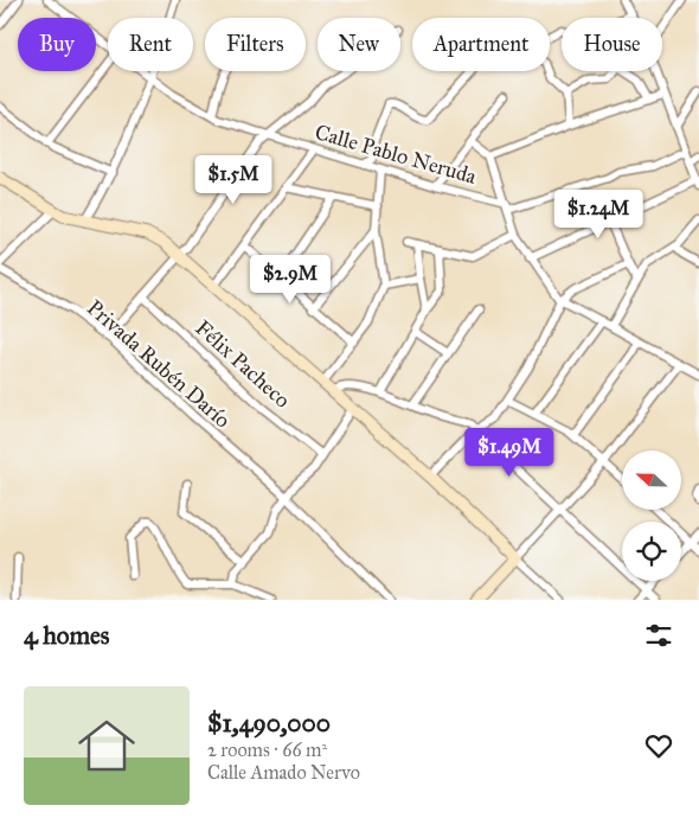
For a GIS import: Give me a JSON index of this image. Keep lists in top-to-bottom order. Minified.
{"streets":{"street":["Calle Pablo Neruda","Privada Rubén Darío","Félix Pacheco"]},"north":"left","page":{"chip":["Buy","Rent","Filters","New","Apartment","House"],"price":["$1.5M","$1.24M","$2.9M","$1.49M"],"heading":"4 homes","list":[{"name":"$1,490,000","note":"2 rooms · 66 m² · Calle Amado Nervo"}]}}
